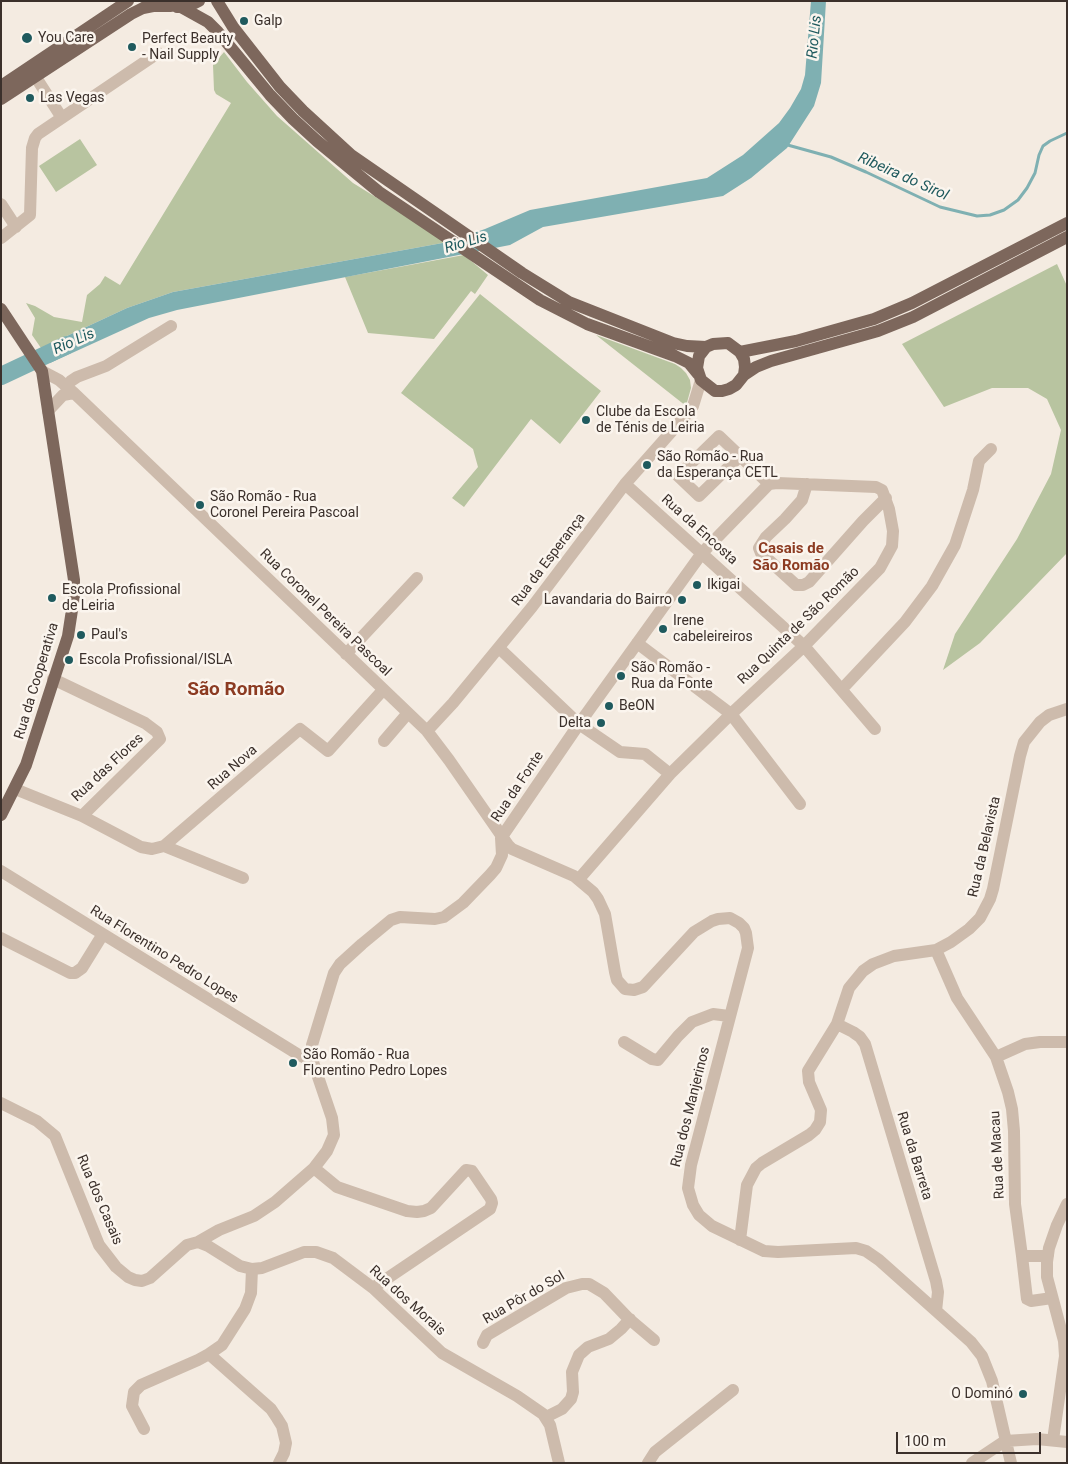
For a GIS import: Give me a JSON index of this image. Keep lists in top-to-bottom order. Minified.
{"streets":{"main road":["Rua da Cooperativa"],"street":["Rua da Encosta","Rua da Esperança","Rua Coronel Pereira Pascoal","Rua Quinta de São Romão","Rua das Flores","Rua Nova","Rua da Fonte","Rua da Belavista","Rua Florentino Pedro Lopes","Rua dos Manjerinos","Rua de Macau","Rua da Barreta","Rua dos Casais","Rua Pôr do Sol","Rua dos Morais"]},"crossings":[["Rua da Encosta","Rua da Esperança"],["Rua da Encosta","Rua Quinta de São Romão"],["Rua da Encosta","Rua da Fonte"],["Rua da Esperança","Rua Coronel Pereira Pascoal"],["Rua Coronel Pereira Pascoal","Rua Quinta de São Romão"],["Rua Coronel Pereira Pascoal","Rua da Cooperativa"],["Rua Coronel Pereira Pascoal","Rua Nova"],["Rua Coronel Pereira Pascoal","Rua da Fonte"],["Rua Coronel Pereira Pascoal","Rua dos Manjerinos"],["Rua Quinta de São Romão","Rua dos Manjerinos"],["Rua da Cooperativa","Rua das Flores"],["Rua da Fonte","Rua Florentino Pedro Lopes"],["Rua da Fonte","Rua dos Casais"],["Rua da Belavista","Rua dos Manjerinos"],["Rua da Belavista","Rua de Macau"],["Rua da Belavista","Rua da Barreta"],["Rua dos Manjerinos","Rua da Barreta"]],"districts":["Casais de São Romão","São Romão"],"water":["Rio Lis","Ribeira do Sirol"],"places":["Galp","You Care","Perfect Beauty - Nail Supply","Las Vegas","Clube da Escola de Ténis de Leiria","São Romão - Rua da Esperança CETL","São Romão - Rua Coronel Pereira Pascoal","Ikigai","Escola Profissional de Leiria","Lavandaria do Bairro","Irene cabeleireiros","Paul's","Escola Profissional/ISLA","São Romão - Rua da Fonte","BeON","Delta","São Romão - Rua Florentino Pedro Lopes","O Dominó"],"scale_bar":"100 m"}
